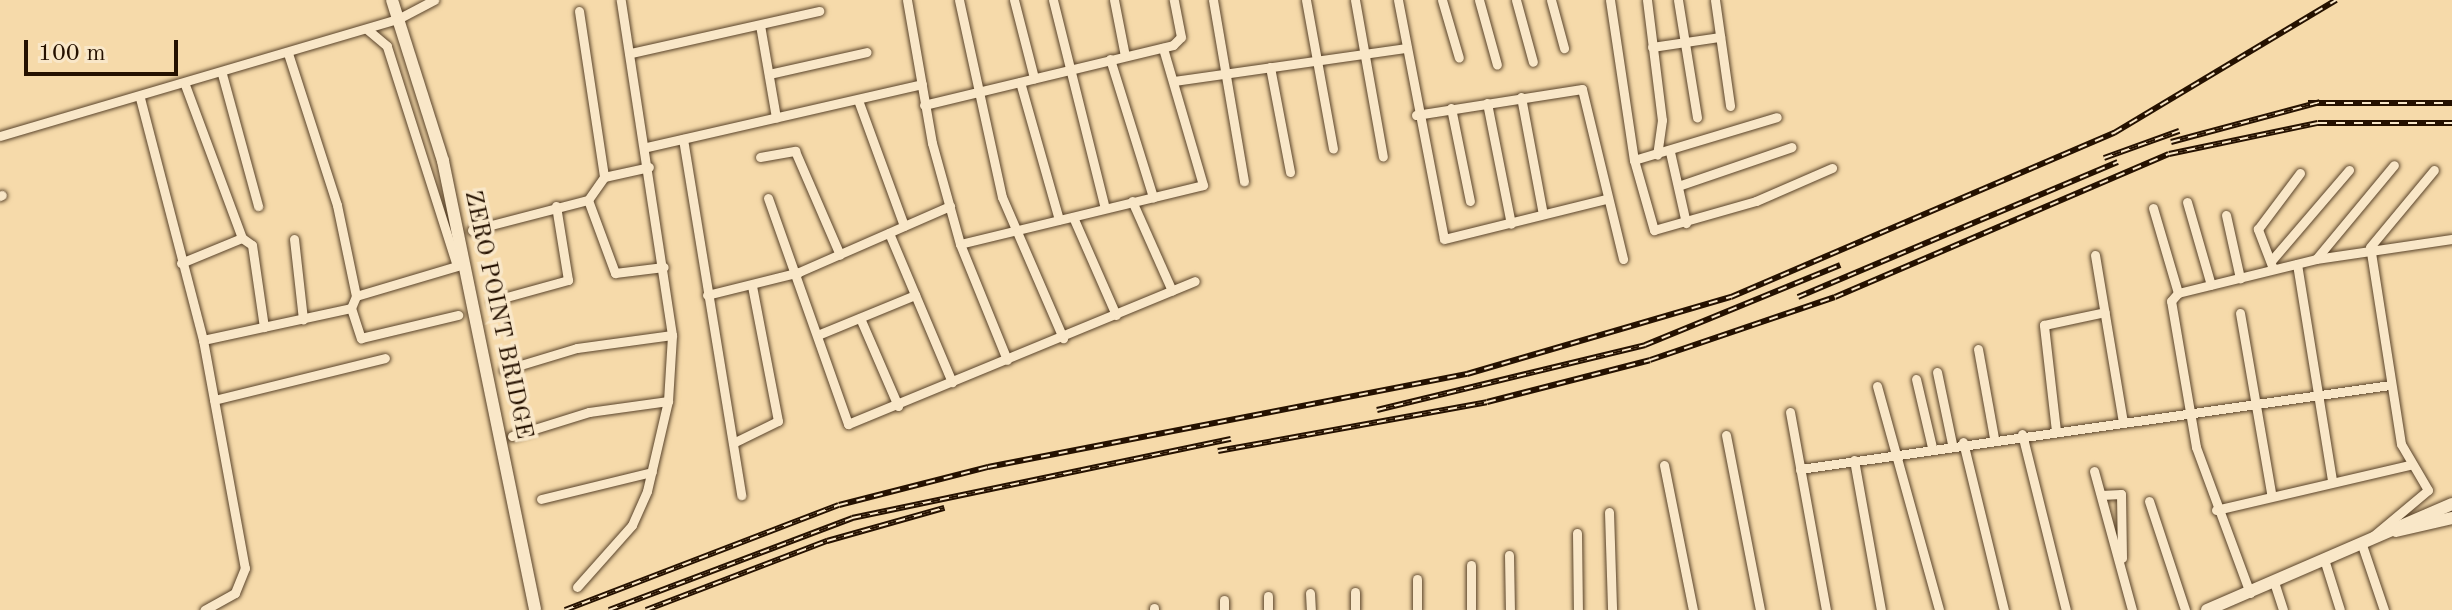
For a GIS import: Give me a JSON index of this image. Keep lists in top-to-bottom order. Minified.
{"streets":{"street":["ZERO POINT BRIDGE"]},"scale_bar":"100 m"}
